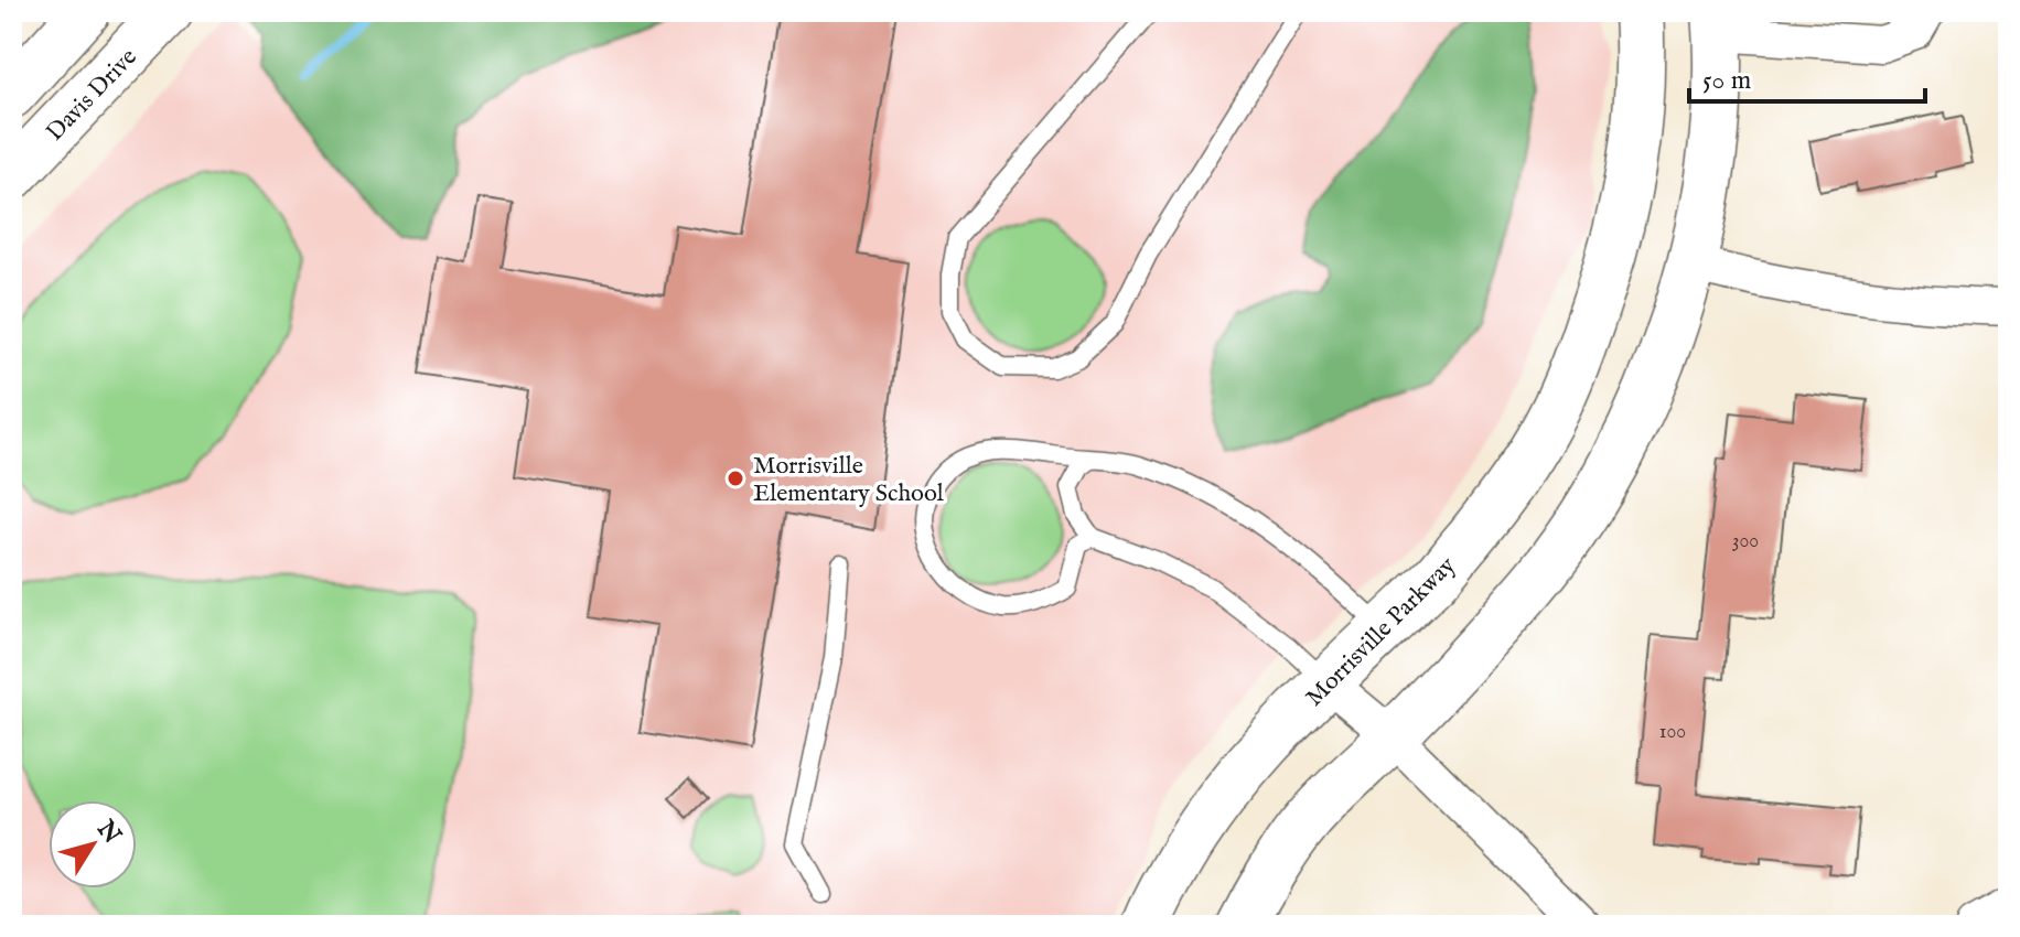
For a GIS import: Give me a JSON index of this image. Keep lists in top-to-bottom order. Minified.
{"streets":{"main road":["Davis Drive","Morrisville Parkway"]},"places":["Morrisville Elementary School"],"house_numbers":["300","100"],"scale_bar":"50 m","north":"top right"}
